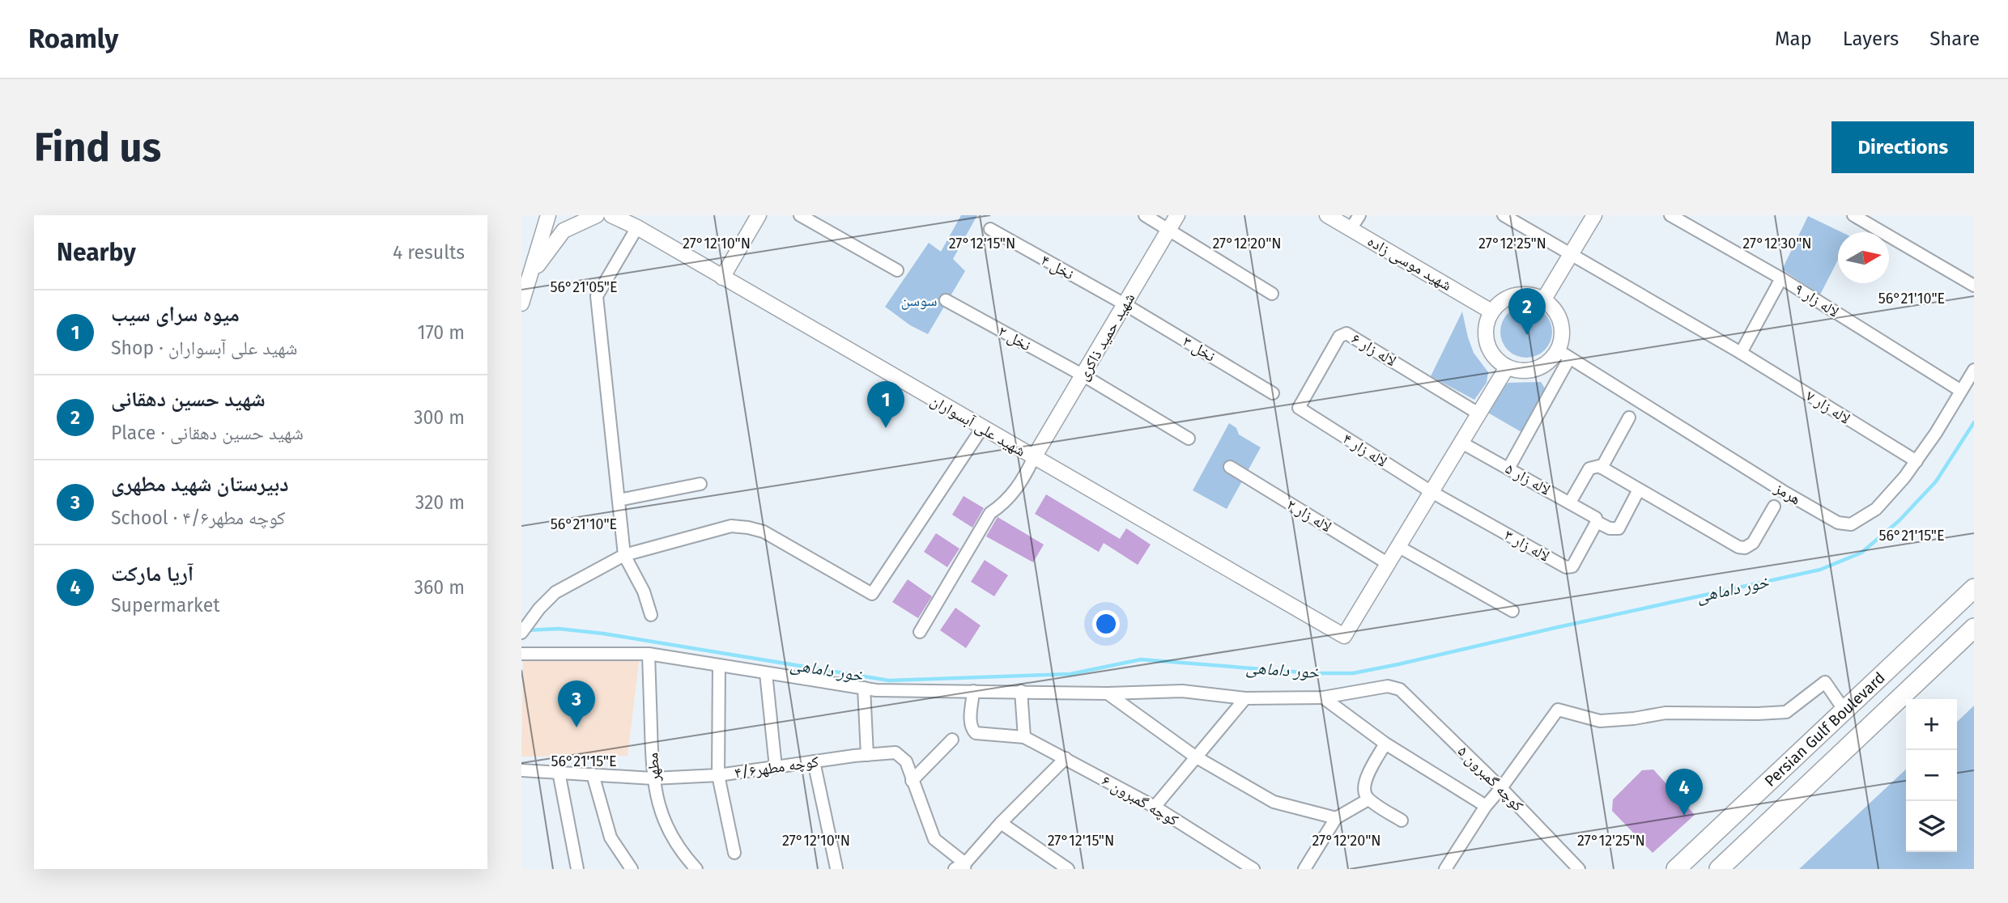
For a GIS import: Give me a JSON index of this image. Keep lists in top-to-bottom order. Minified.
{"streets":{"main road":["Persian Gulf Boulevard"],"street":["شهید موسی زاده","نخل ۴","لاله زار ۹","شهید حمید ذاکری","نخل ۲","نخل ۳","لاله زار ۶","لاله زار ۷","شهید علی آبسواران","لاله زار ۴","لاله زار ۵","هرمز","لاله زار ۲","لاله زار ۳","مطهر","کوچه مطهر۴/۶","کوچه گمبرون ۵","کوچه گمبرون ۶"]},"crossings":[["شهید موسی زاده","هرمز"],["نخل ۴","شهید حمید ذاکری"],["نخل ۴","نخل ۳"],["لاله زار ۹","هرمز"],["شهید حمید ذاکری","نخل ۲"],["شهید حمید ذاکری","نخل ۳"],["شهید حمید ذاکری","شهید علی آبسواران"],["لاله زار ۶","لاله زار ۴"],["لاله زار ۷","هرمز"],["شهید علی آبسواران","لاله زار ۲"],["لاله زار ۴","لاله زار ۳"],["لاله زار ۵","لاله زار ۳"],["مطهر","کوچه مطهر۴/۶"]],"water":["خور داماهی"],"parks":["سوسن"],"north":"right","page":{"header":"Roamly","nav":["Map","Layers","Share"],"buttons":"Directions","title":"Find us","heading":["Nearby","4 results"],"pins":["2","1","3","4"],"list":[{"mark":"1","name":"میوه سرای سیب","note":"Shop · شهید علی آبسواران","value":"170 m"},{"mark":"2","name":"شهید حسین دهقانی","note":"Place · شهید حسین دهقانی","value":"300 m"},{"mark":"3","name":"دبیرستان شهید مطهری","note":"School · کوچه مطهر۴/۶","value":"320 m"},{"mark":"4","name":"آریا مارکت","note":"Supermarket","value":"360 m"}],"map_buttons":["+","−"]},"coordinates":["27°12'10\"N","27°12'15\"N","27°12'20\"N","27°12'25\"N","27°12'30\"N","56°21'05\"E","56°21'10\"E","56°21'15\"E"]}
